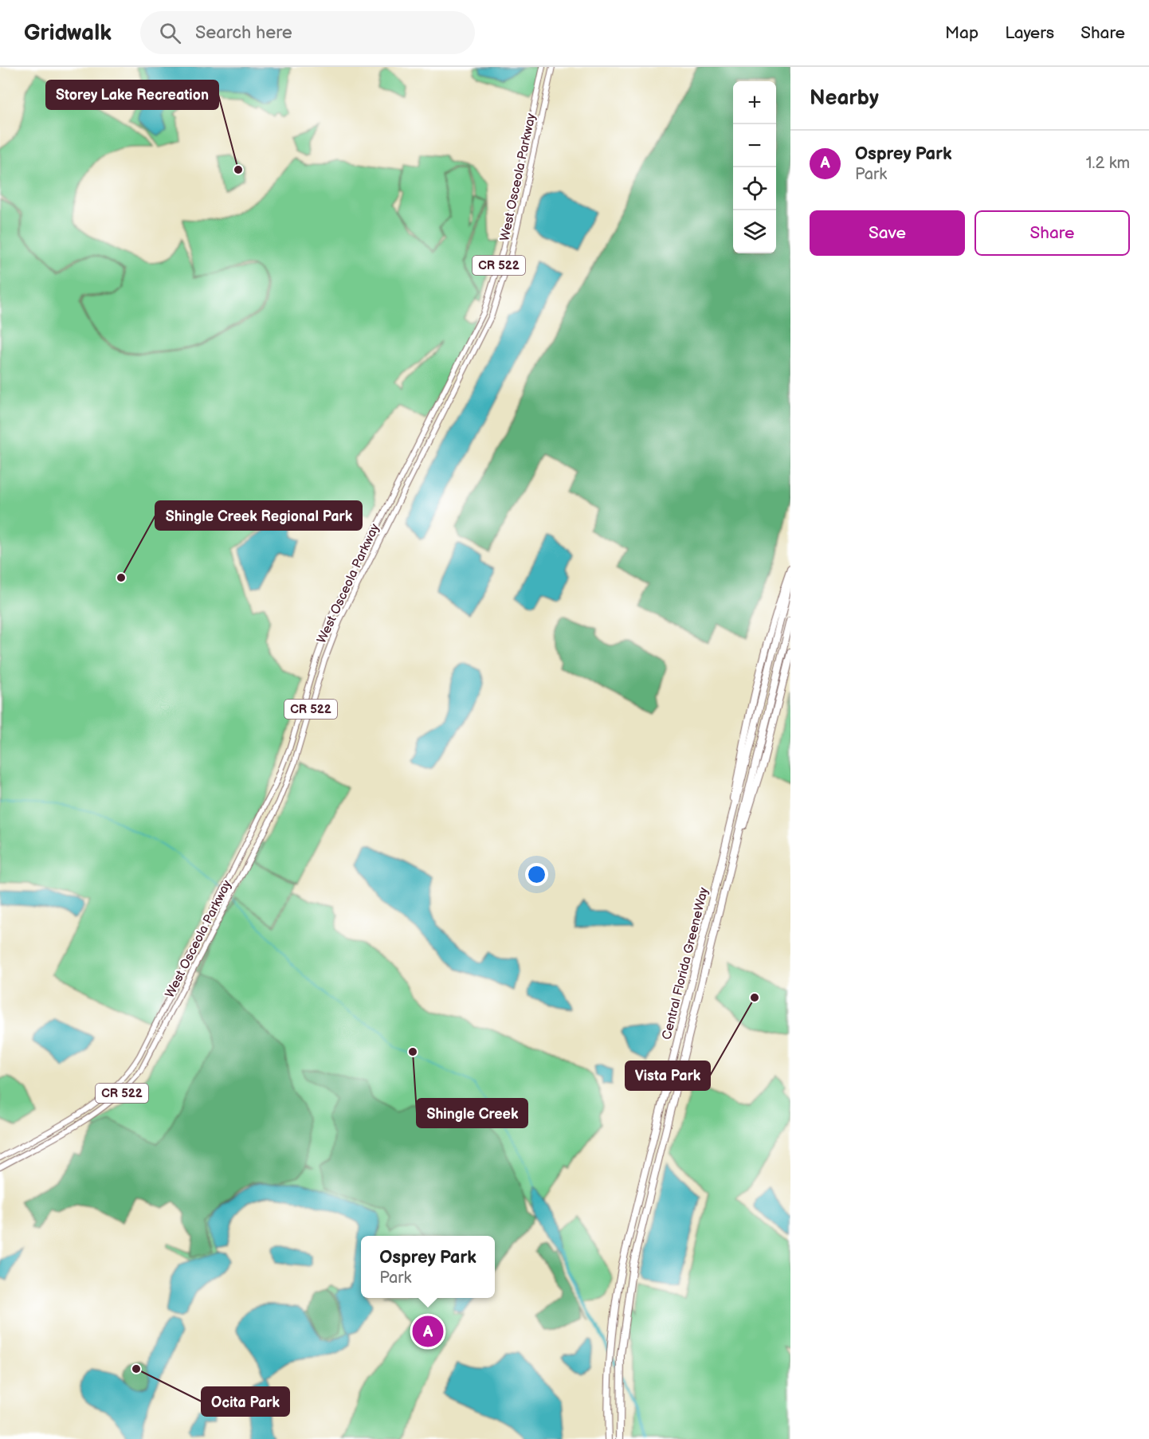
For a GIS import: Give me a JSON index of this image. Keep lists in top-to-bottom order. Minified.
{"streets":{"highway":["Central Florida GreeneWay"],"main road":["West Osceola Parkway","CR 522"]},"places":["Storey Lake Recreation","Shingle Creek Regional Park","Vista Park","Shingle Creek","Ocita Park"],"page":{"header":"Gridwalk","search":"Search here","nav":["Map","Layers","Share"],"heading":"Nearby","map_buttons":["+","−"],"list":[{"mark":"A","name":"Osprey Park","note":"Park","value":"1.2 km"}],"buttons":["Save","Share"],"popup":["Osprey Park","Park"],"pins":"A"}}
